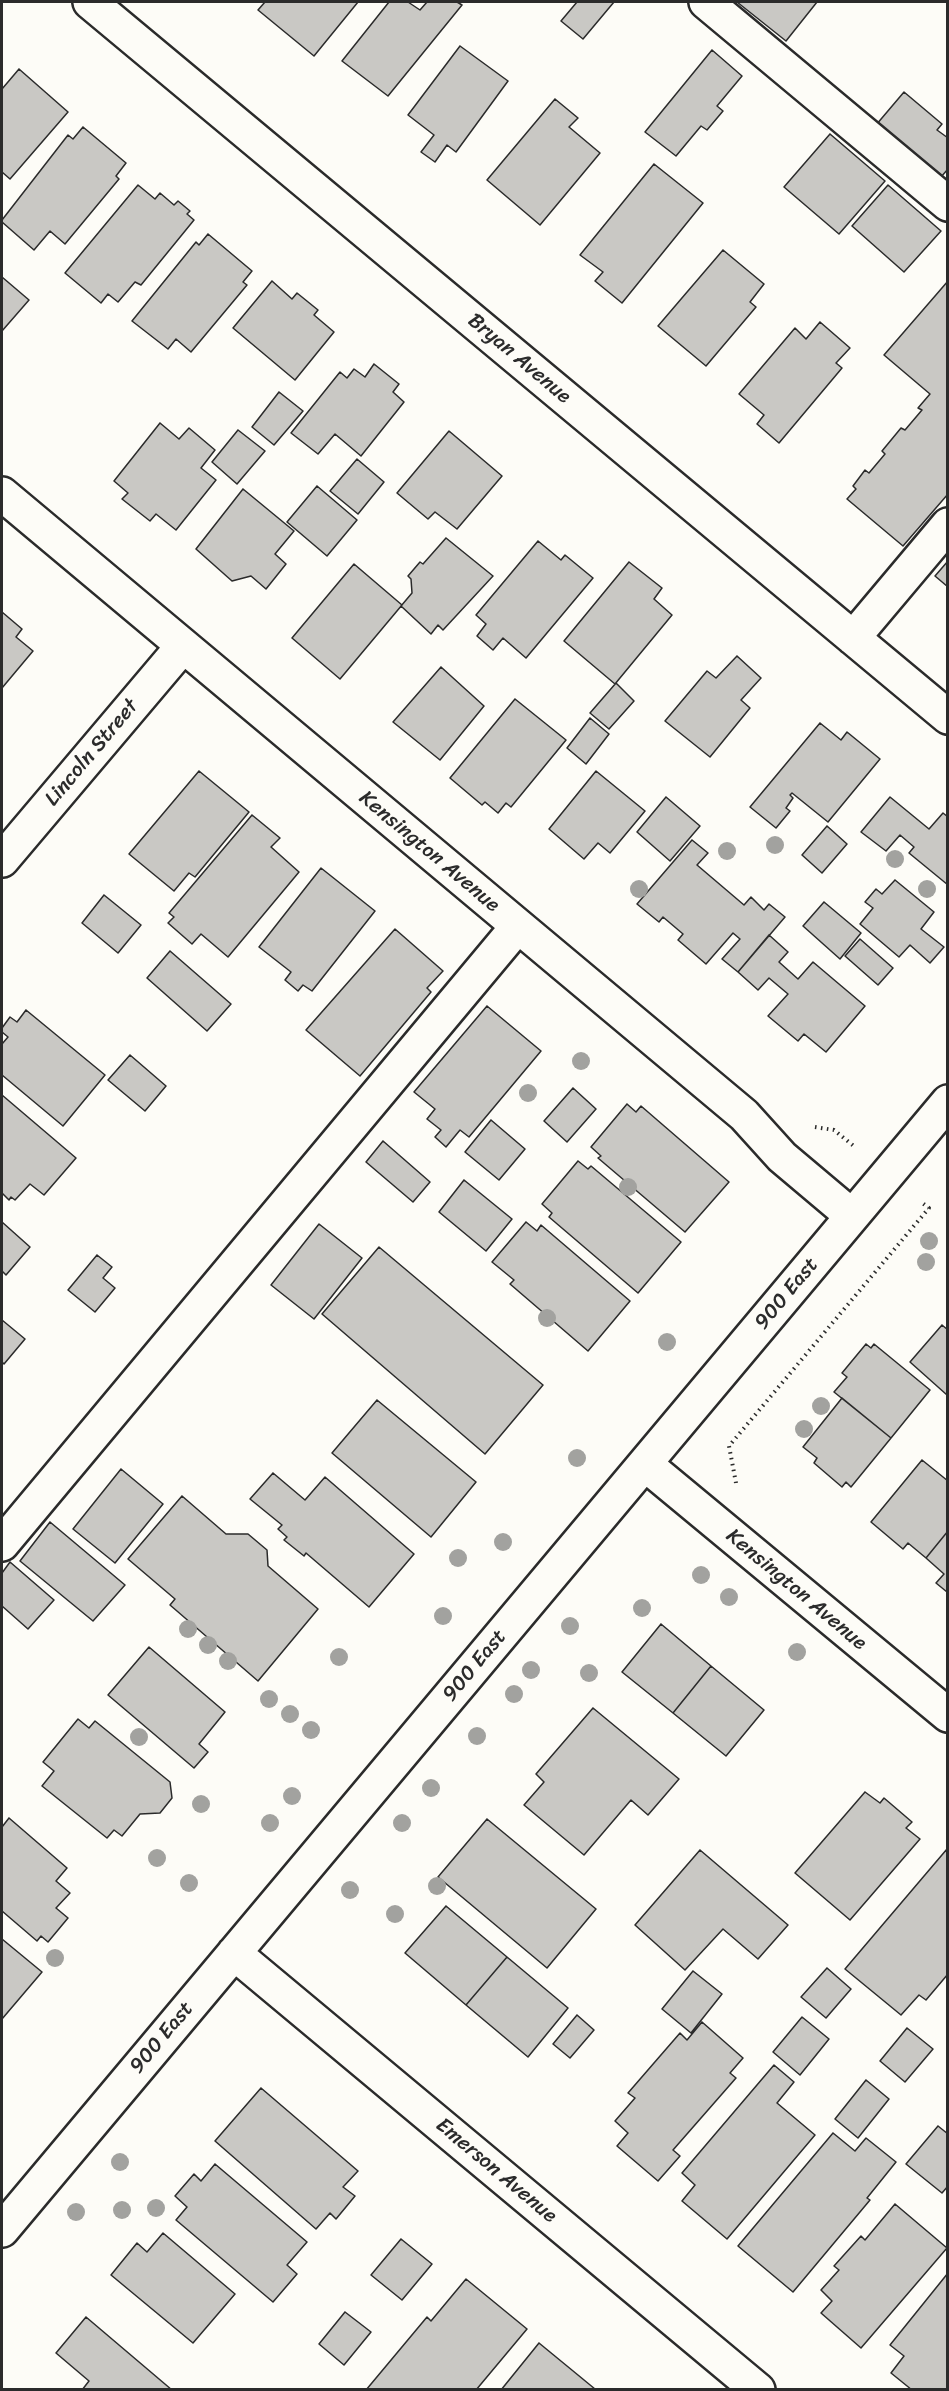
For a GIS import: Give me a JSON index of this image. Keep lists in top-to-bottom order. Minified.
{"streets":{"street":["Bryan Avenue","Lincoln Street","Kensington Avenue","900 East","Emerson Avenue"]},"crossings":[["Lincoln Street","Kensington Avenue"],["Kensington Avenue","900 East"],["900 East","Emerson Avenue"]]}
